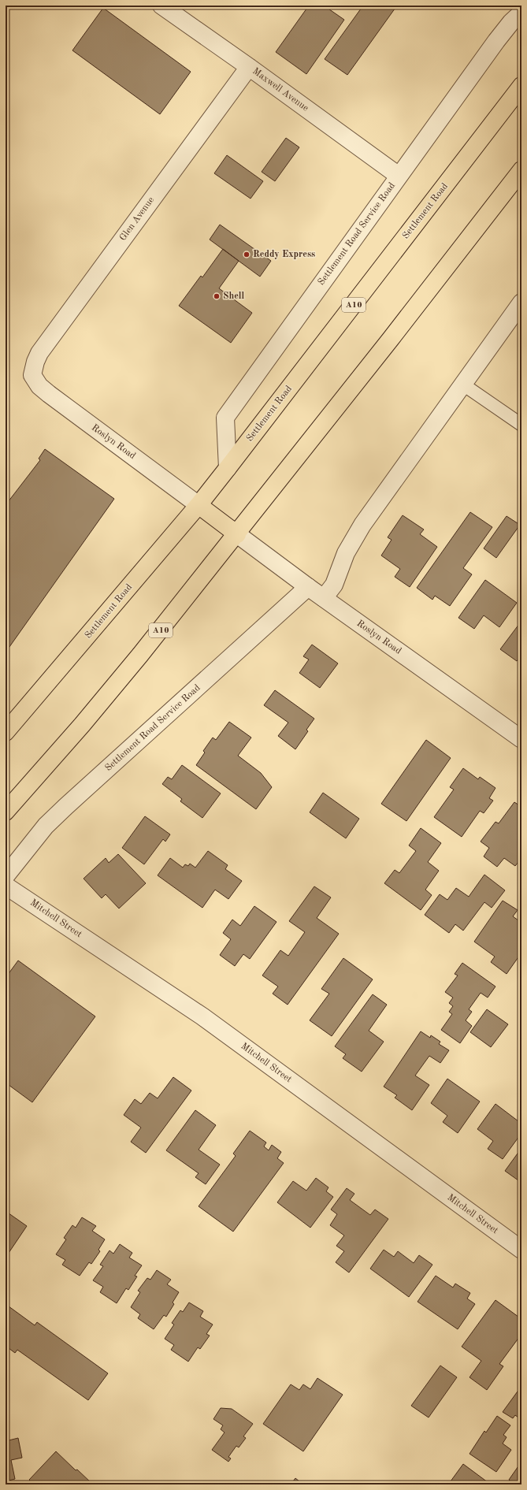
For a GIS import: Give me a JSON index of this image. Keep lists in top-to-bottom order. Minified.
{"streets":{"highway":["Settlement Road","A10"],"street":["Maxwell Avenue","Glen Avenue","Settlement Road Service Road","Roslyn Road","Mitchell Street"]},"crossings":[["Maxwell Avenue","Glen Avenue"],["Maxwell Avenue","Settlement Road Service Road"],["Settlement Road","Settlement Road Service Road"],["Settlement Road","Roslyn Road"],["Glen Avenue","Roslyn Road"],["Settlement Road Service Road","Roslyn Road"],["A10","Roslyn Road"]],"places":["Reddy Express","Shell"]}
